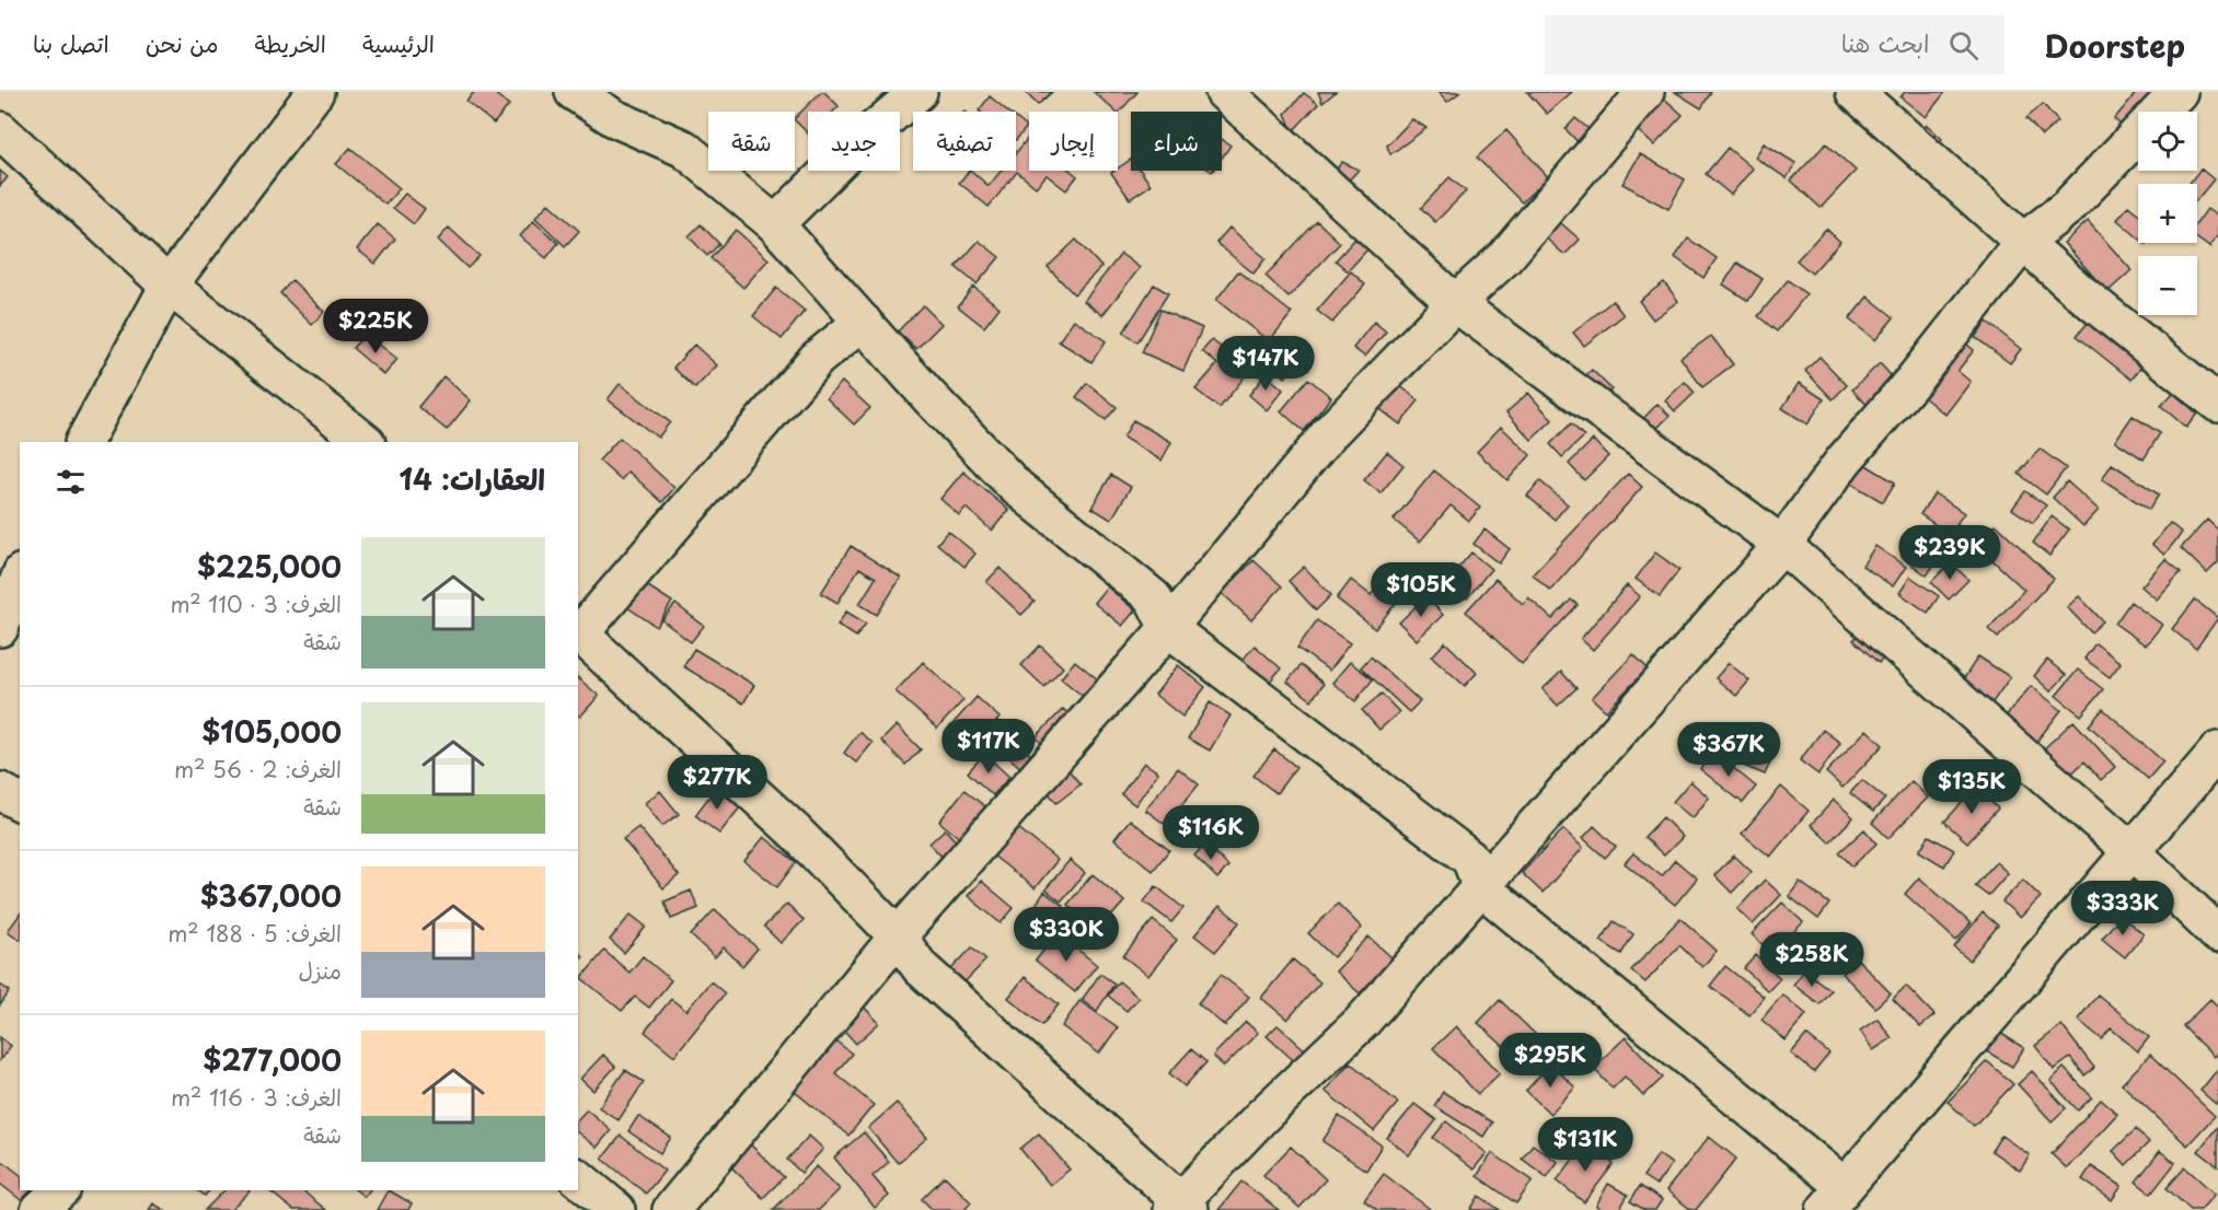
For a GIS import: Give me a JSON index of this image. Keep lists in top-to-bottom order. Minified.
{"page":{"header":"Doorstep","search":"ابحث هنا","nav":["الرئيسية","الخريطة","من نحن","اتصل بنا"],"map_buttons":["+","−"],"chip":["شراء","إيجار","تصفية","جديد","شقة"],"price":["$225K","$147K","$239K","$105K","$117K","$367K","$277K","$135K","$116K","$333K","$330K","$258K","$295K","$131K"],"heading":"العقارات: 14","list":[{"name":"$225,000","note":"الغرف: 3 · 110 m² · شقة"},{"name":"$105,000","note":"الغرف: 2 · 56 m² · شقة"},{"name":"$367,000","note":"الغرف: 5 · 188 m² · منزل"},{"name":"$277,000","note":"الغرف: 3 · 116 m² · شقة"}]}}
